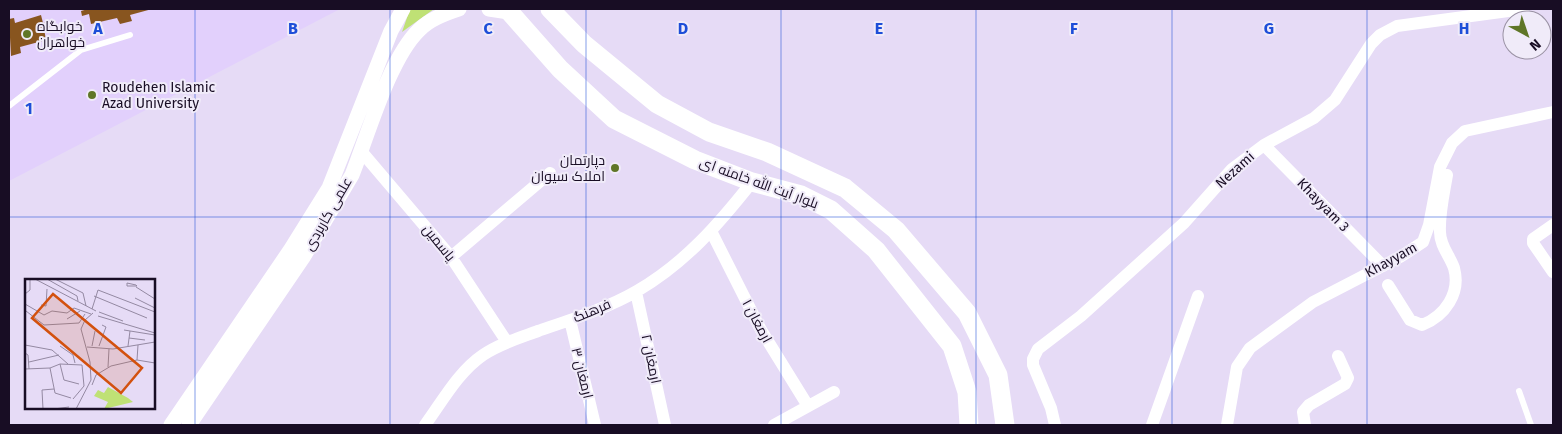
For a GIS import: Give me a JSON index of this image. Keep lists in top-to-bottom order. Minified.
{"streets":{"main road":["بلوار آیت الله خامنه ای"],"street":["Nezami","Khayyam 3","علمی کاربردی","یاسمین","Khayyam","فرهنگ","ارمغان ۱","ارمغان ۲","ارمغان ۳"]},"crossings":[["Nezami","Khayyam 3"],["بلوار آیت الله خامنه ای","فرهنگ"],["Khayyam 3","Khayyam"],["علمی کاربردی","یاسمین"],["یاسمین","فرهنگ"],["فرهنگ","ارمغان ۱"],["فرهنگ","ارمغان ۲"],["فرهنگ","ارمغان ۳"]],"places":["خوابگاه خواهران","Roudehen Islamic Azad University","دپارتمان املاک سیوان"],"north":"bottom right","grid":{"columns":["A","B","C","D","E","F","G","H"],"rows":["1"]}}
